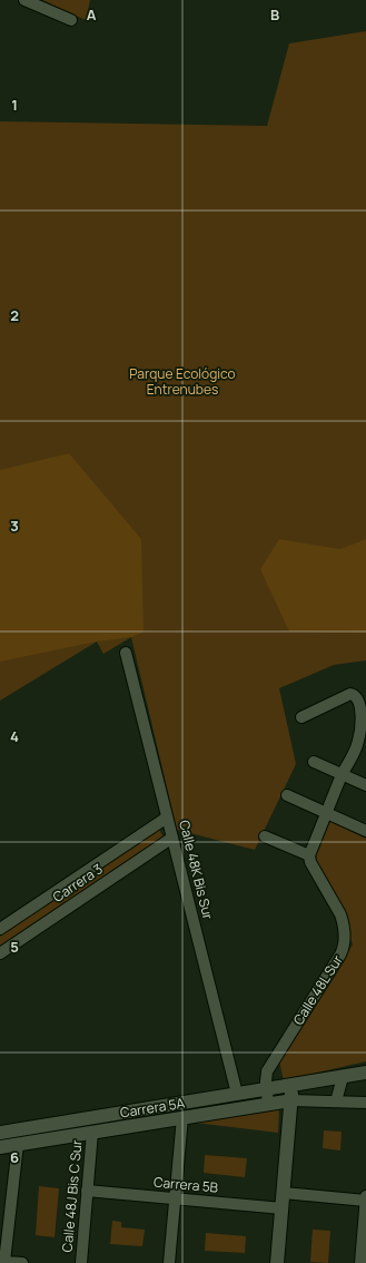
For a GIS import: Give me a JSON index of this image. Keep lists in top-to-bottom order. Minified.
{"streets":{"street":["Calle 48K Bis Sur","Carrera 3","Calle 48L Sur","Carrera 5A","Carrera 5B","Calle 48J Bis C Sur"]},"crossings":[["Calle 48K Bis Sur","Carrera 3"],["Calle 48K Bis Sur","Carrera 5A"],["Calle 48L Sur","Carrera 5A"],["Carrera 5A","Calle 48J Bis C Sur"],["Carrera 5B","Calle 48J Bis C Sur"]],"parks":["Parque Ecológico Entrenubes"],"grid":{"columns":["A","B"],"rows":["1","2","3","4","5","6"]}}
